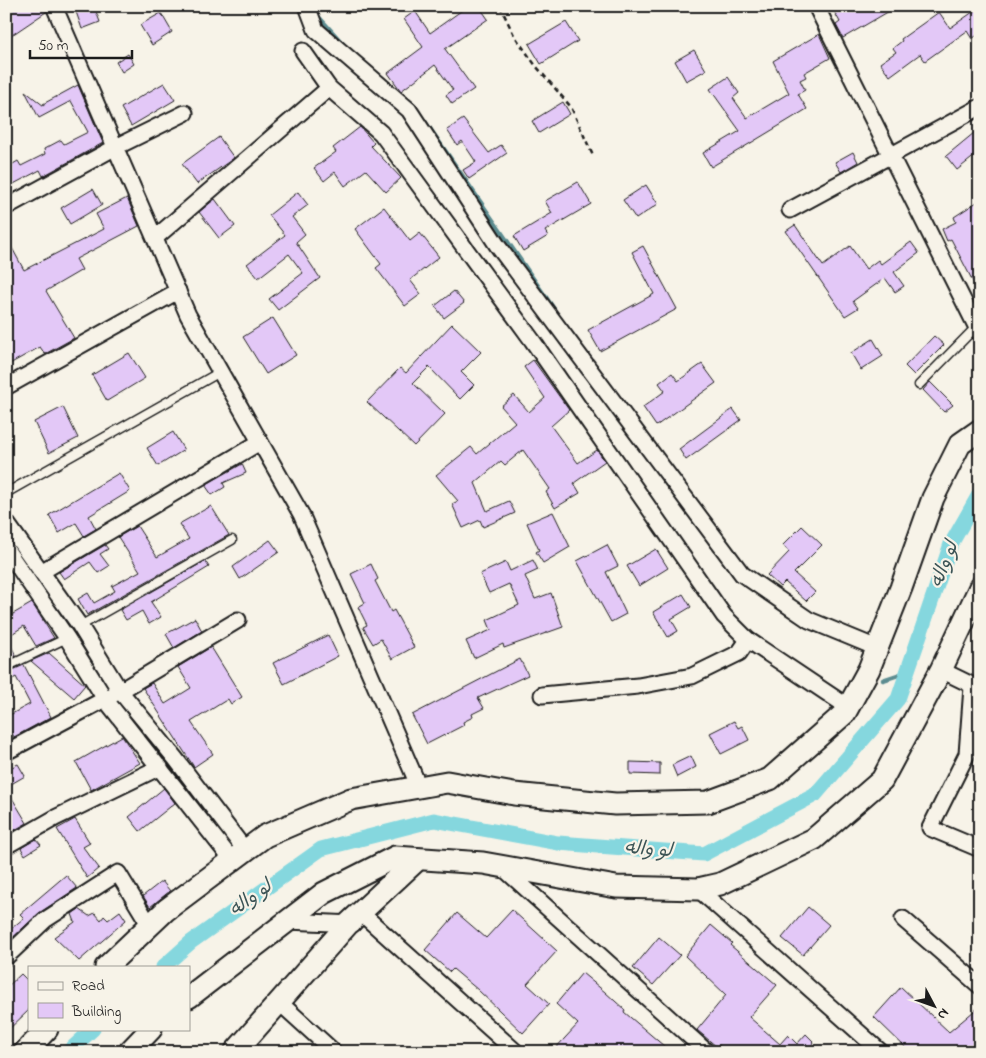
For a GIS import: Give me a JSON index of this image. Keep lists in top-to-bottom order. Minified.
{"water":["لو واله"],"legend":["Road","Building"],"scale_bar":"50 m","north":"bottom right"}
